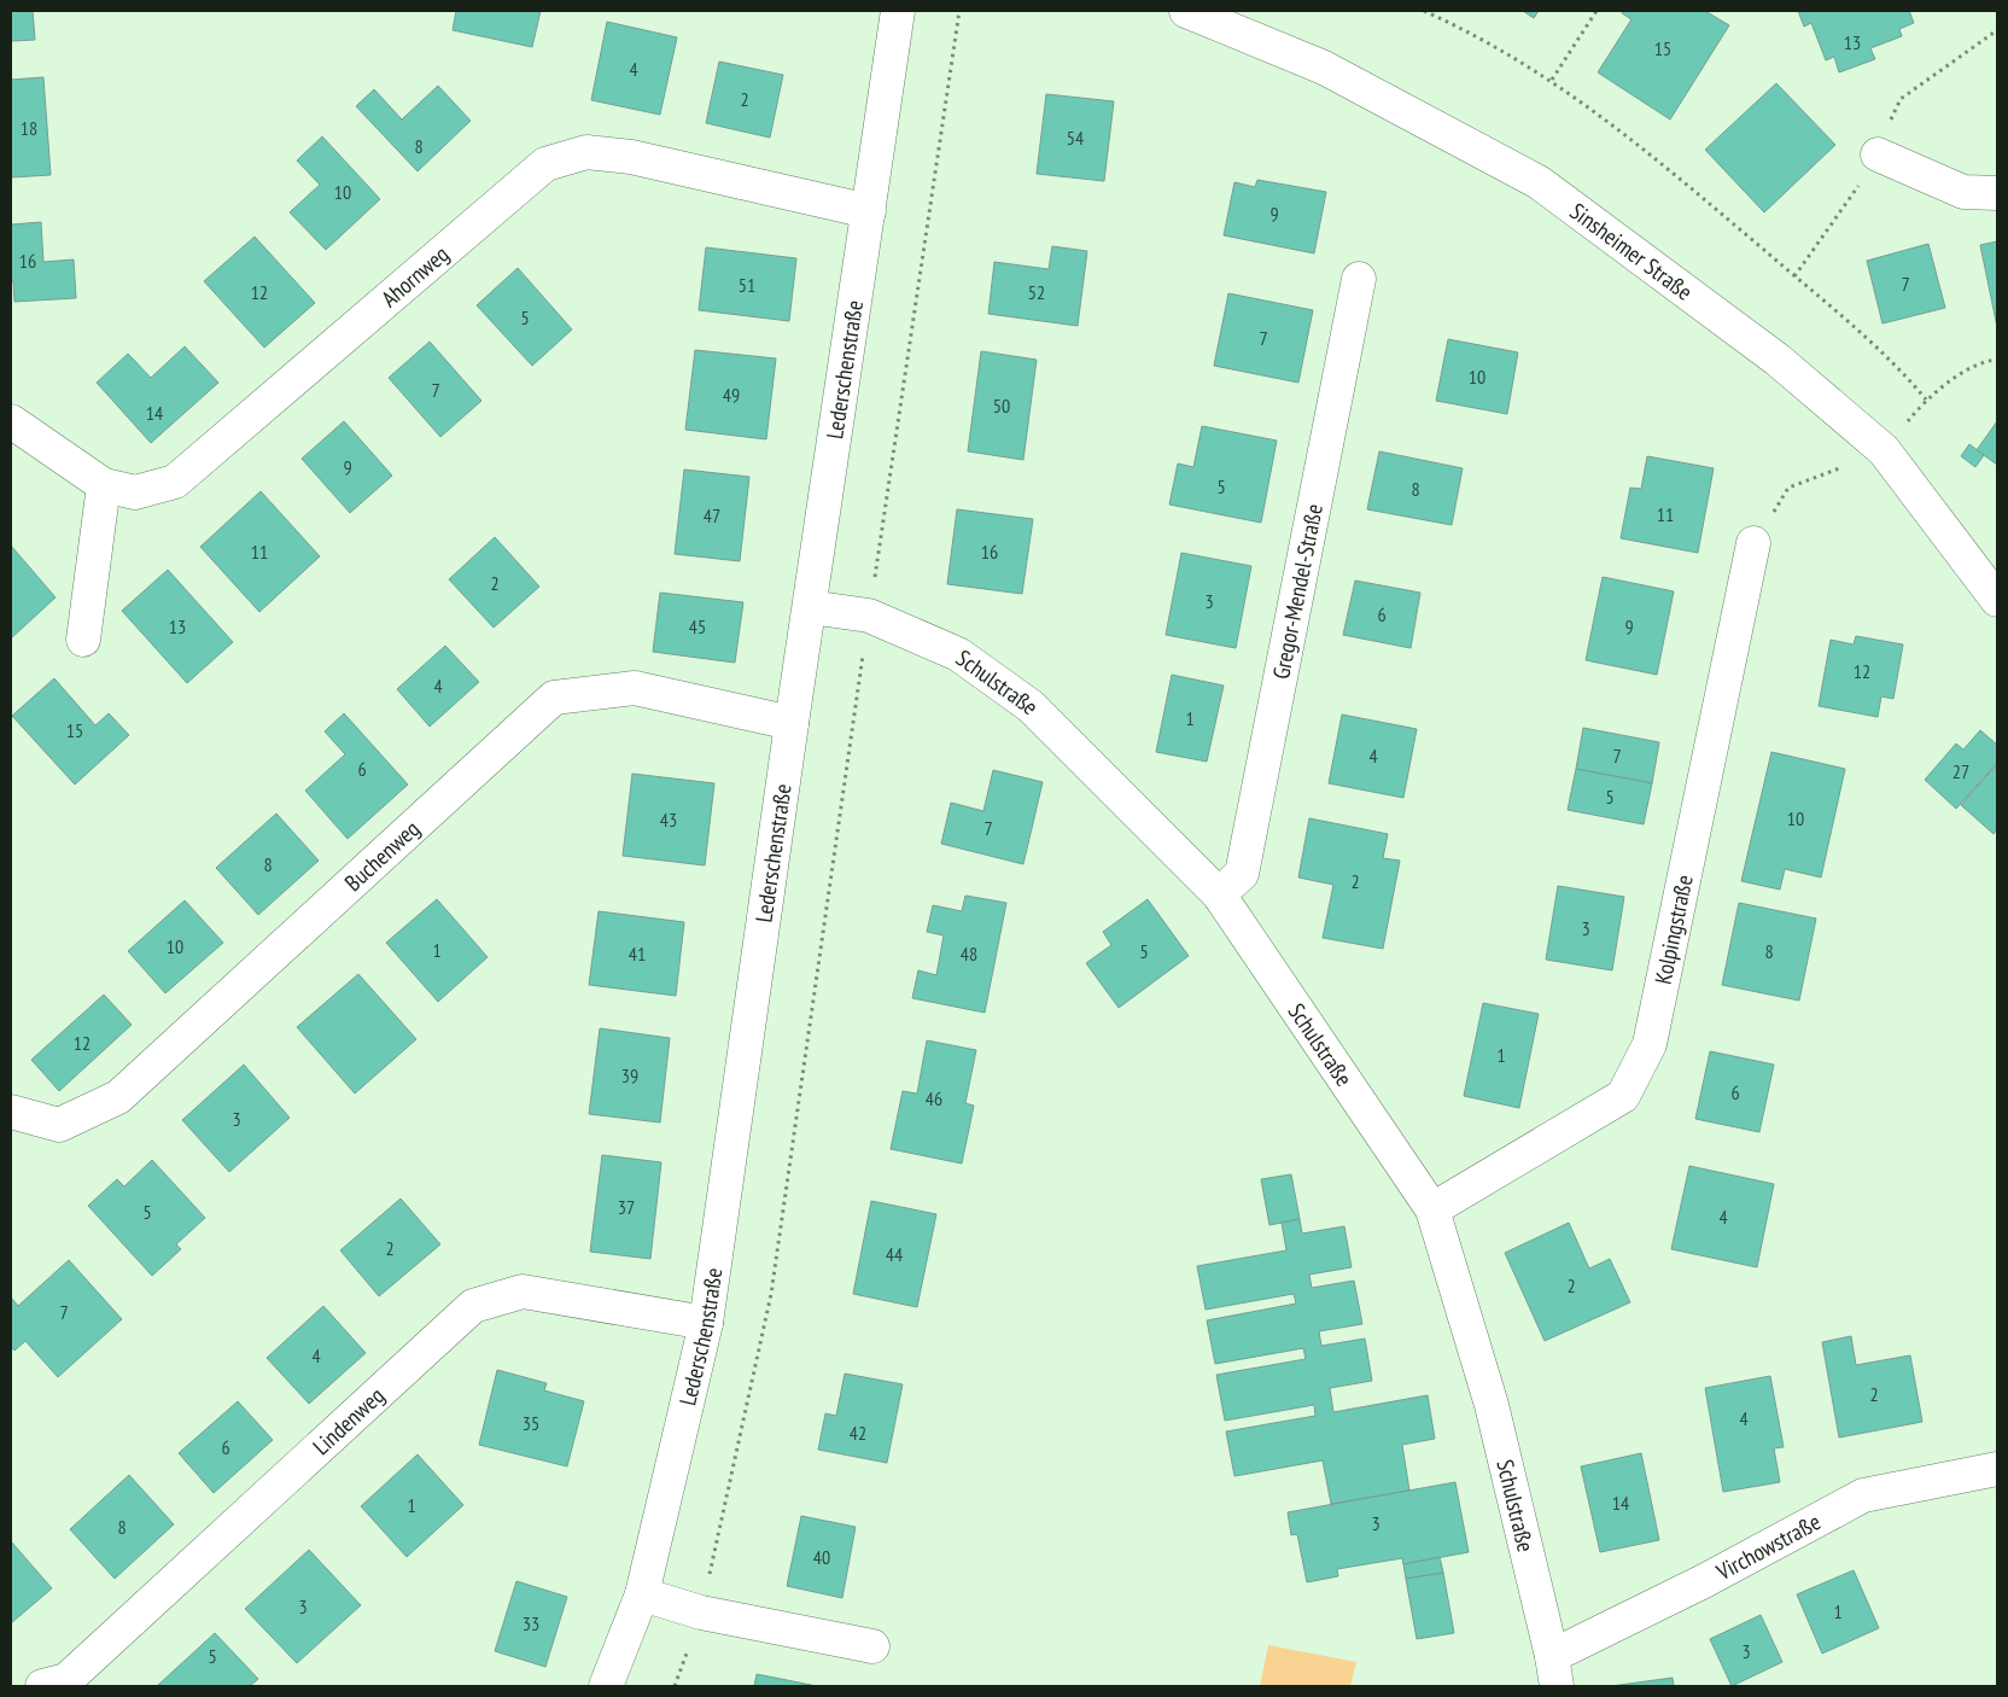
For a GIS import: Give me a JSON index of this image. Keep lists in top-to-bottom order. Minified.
{"streets":{"street":["Sinsheimer Straße","Ahornweg","Lederschenstraße","Gregor-Mendel-Straße","Schulstraße","Buchenweg","Kolpingstraße","Lindenweg","Virchowstraße"]},"crossings":[["Ahornweg","Lederschenstraße"],["Lederschenstraße","Schulstraße"],["Lederschenstraße","Buchenweg"],["Lederschenstraße","Lindenweg"],["Gregor-Mendel-Straße","Schulstraße"],["Schulstraße","Kolpingstraße"],["Schulstraße","Virchowstraße"]],"house_numbers":["13","15","4","2","18","54","8","10","9","16","7","51","12","52","5","7","10","7","49","50","14","9","5","8","11","47","11","16","2","3","6","13","45","9","12","4","1","15","4","7","6","27","5","10","43","7","8","2","3","10","1","5","8","41","48","12","1","39","6","46","3","37","5","4","2","44","2","7","4","2","4","35","42","6","14","1","3","8","40","3","1","33","3","5"]}
